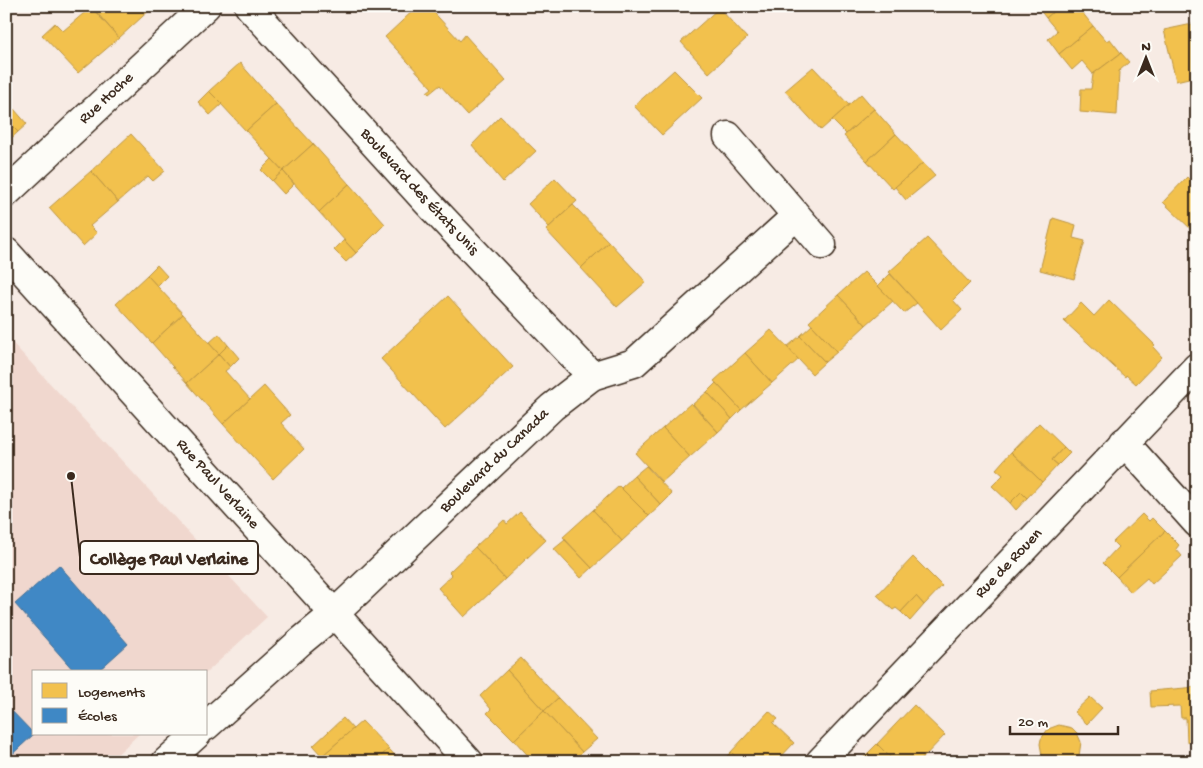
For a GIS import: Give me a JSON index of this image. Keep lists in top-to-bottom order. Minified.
{"streets":{"street":["Rue Hoche","Boulevard des États Unis","Boulevard du Canada","Rue Paul Verlaine","Rue de Rouen"]},"crossings":[["Boulevard des États Unis","Boulevard du Canada"],["Boulevard du Canada","Rue Paul Verlaine"]],"places":["Collège Paul Verlaine"],"legend":["Logements","Écoles"],"scale_bar":"20 m","north":"top"}
